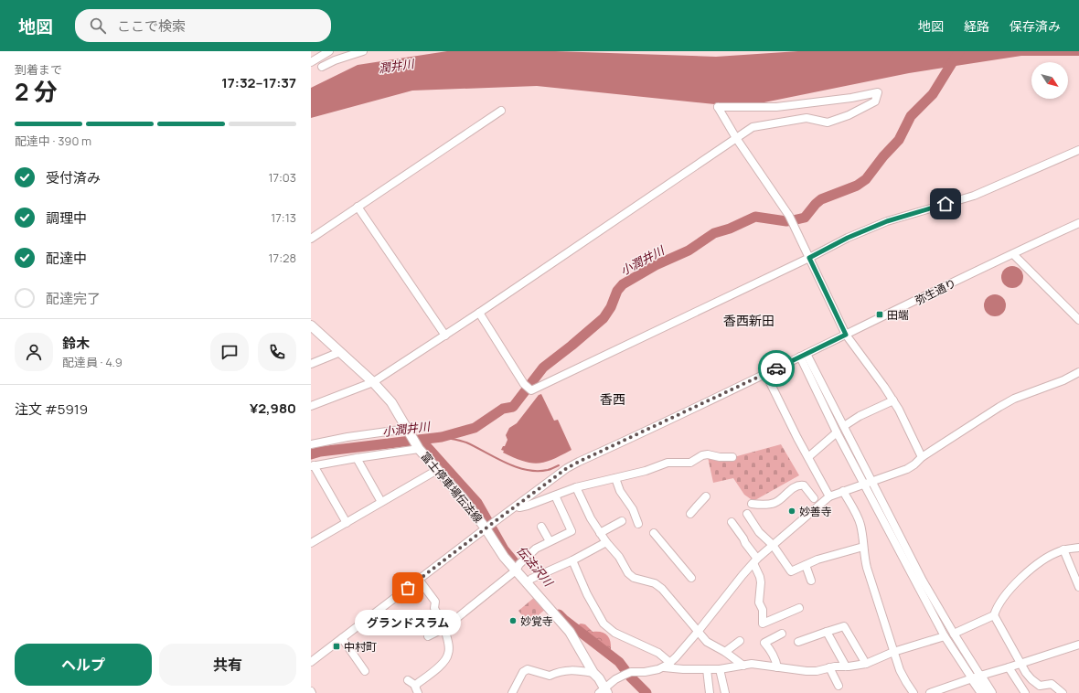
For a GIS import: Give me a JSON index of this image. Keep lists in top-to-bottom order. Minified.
{"streets":{"main road":["富士停車場伝法線"],"street":["弥生通り"]},"crossings":[["弥生通り","富士停車場伝法線"]],"districts":["香西新田","香西"],"water":["潤井川","小潤井川","伝法沢川"],"places":{"transit":["田端","中村町"],"other":["妙善寺","グランドスラム","妙覚寺"]},"north":"bottom right","page":{"header":"地図","search":"ここで検索","nav":["地図","経路","保存済み"],"heading":["2 分","到着まで","17:32–17:37"],"panel":["鈴木","配達員 · 4.9","注文 #5919","¥2,980"],"bar":"配達中 · 390 m","list":[["受付済み","17:03"],["調理中","17:13"],["配達中","17:28"],"配達完了"],"bubble":"グランドスラム","buttons":["ヘルプ","共有"]}}
